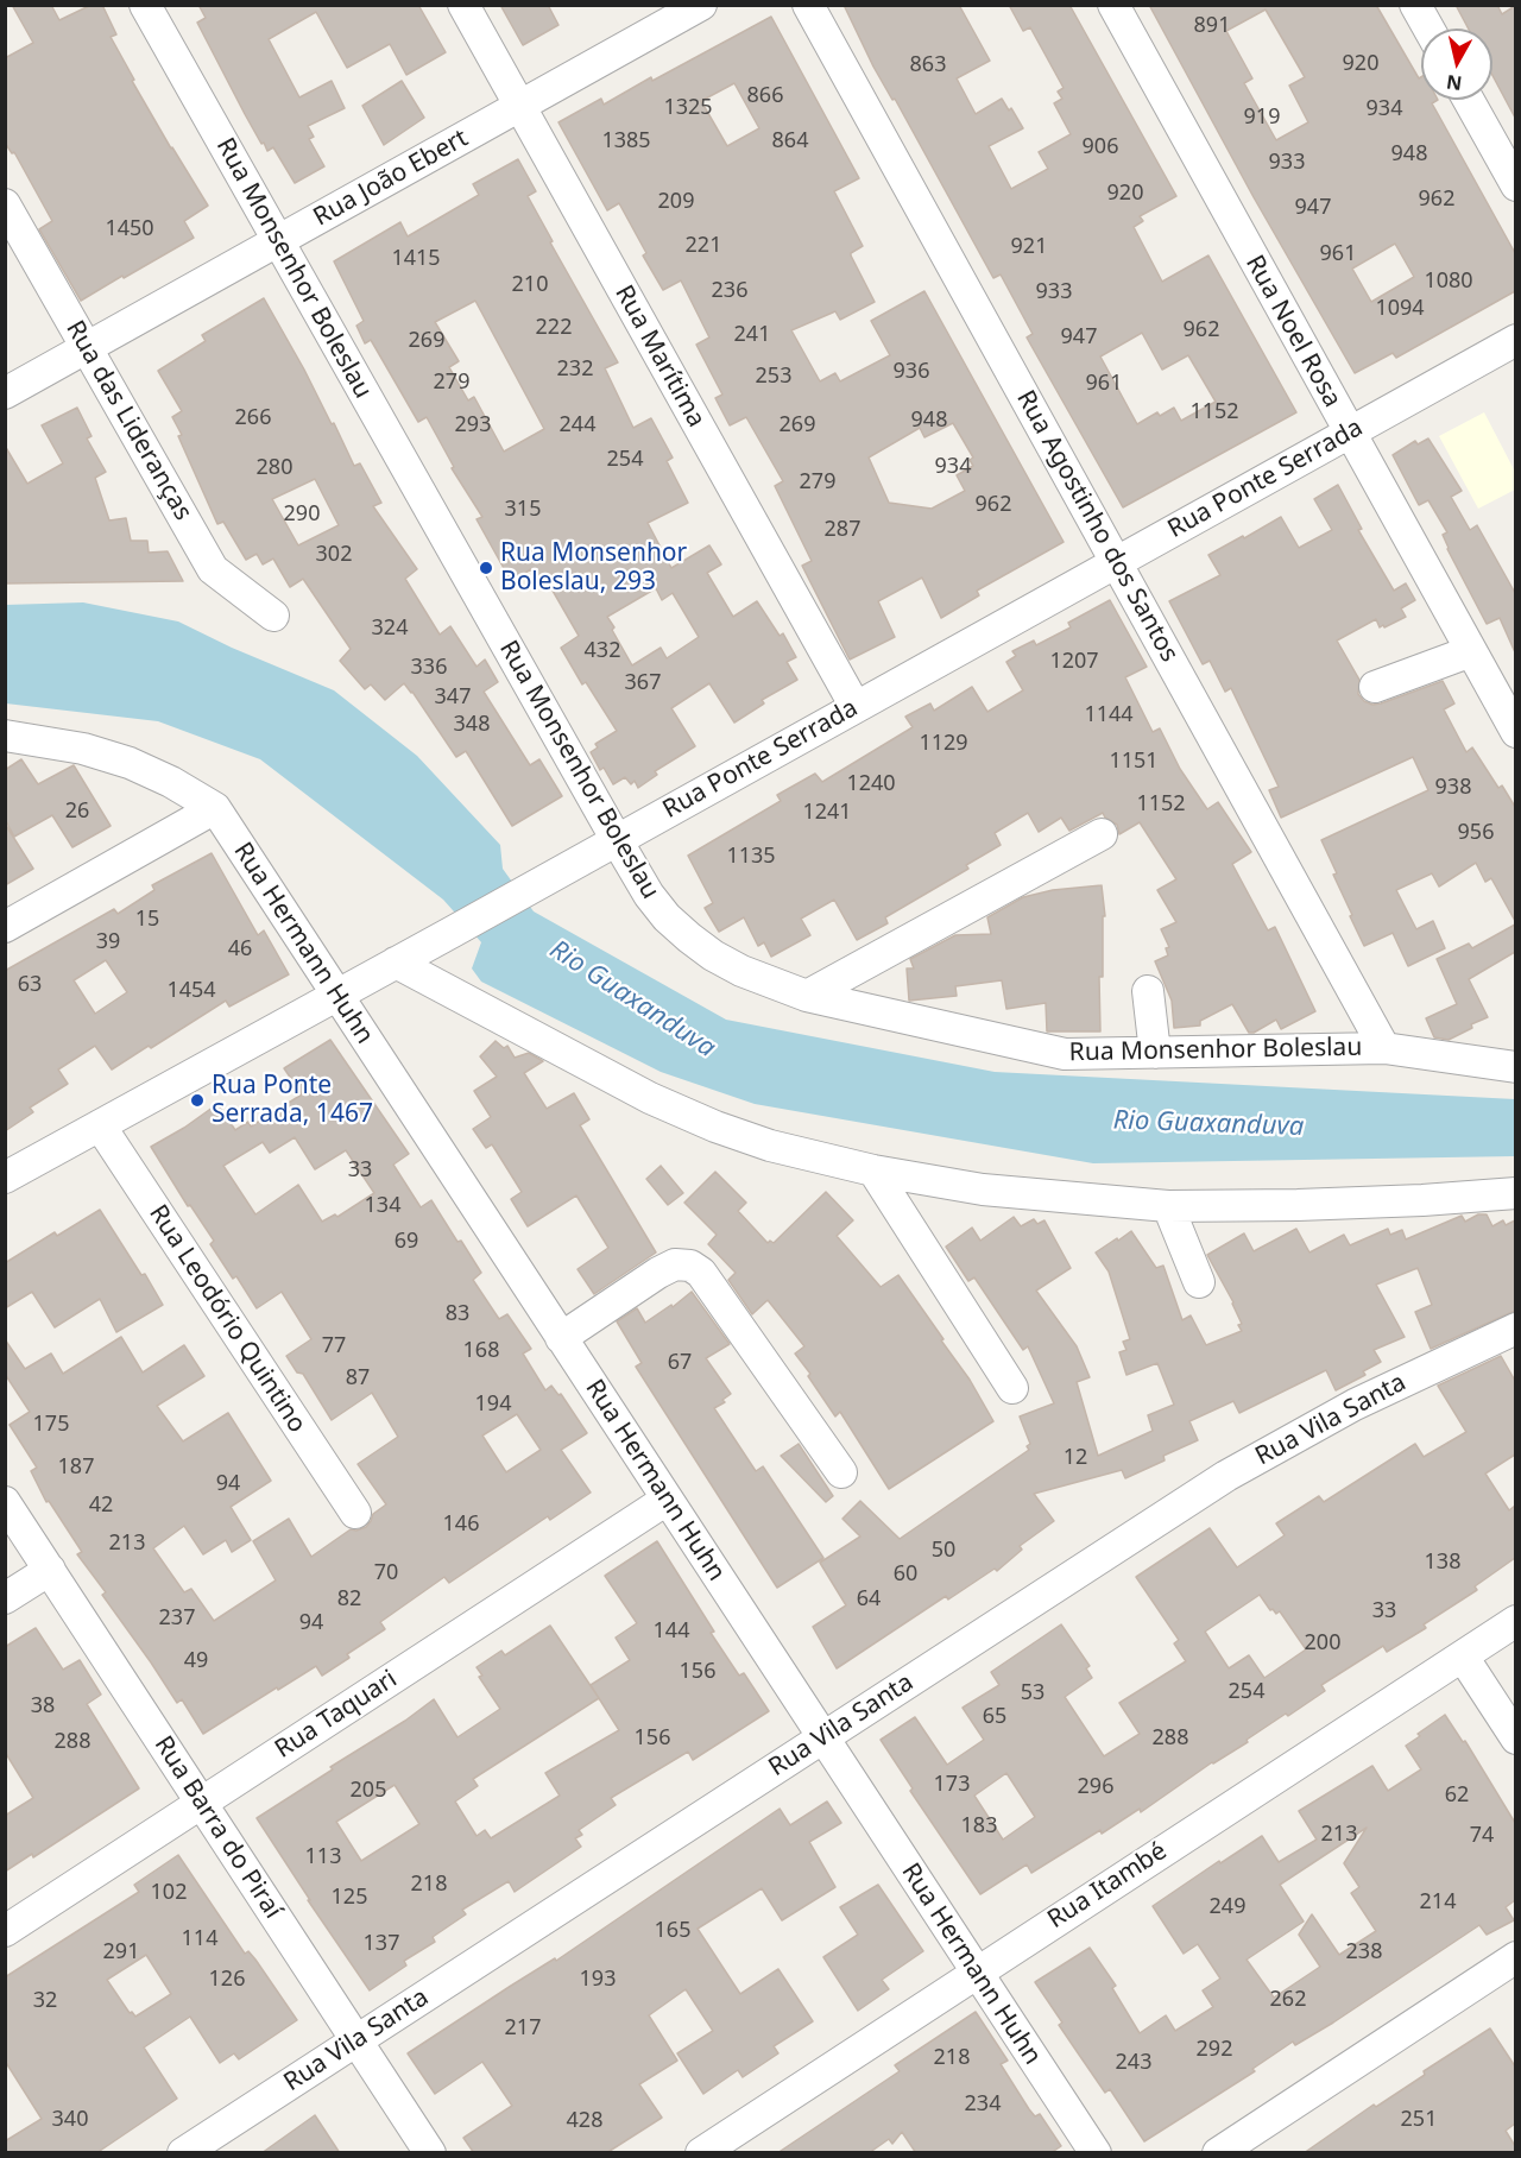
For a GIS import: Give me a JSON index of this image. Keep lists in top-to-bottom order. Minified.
{"streets":{"street":["Rua João Ebert","Rua Monsenhor Boleslau","Rua Noel Rosa","Rua Marítima","Rua das Lideranças","Rua Ponte Serrada","Rua Agostinho dos Santos","Rua Hermann Huhn","Rua Leodório Quintino","Rua Vila Santa","Rua Taquari","Rua Barra do Piraí","Rua Itambé"]},"crossings":[["Rua João Ebert","Rua Monsenhor Boleslau"],["Rua João Ebert","Rua Marítima"],["Rua João Ebert","Rua das Lideranças"],["Rua Monsenhor Boleslau","Rua Ponte Serrada"],["Rua Monsenhor Boleslau","Rua Agostinho dos Santos"],["Rua Noel Rosa","Rua Ponte Serrada"],["Rua Marítima","Rua Ponte Serrada"],["Rua Ponte Serrada","Rua Agostinho dos Santos"],["Rua Ponte Serrada","Rua Hermann Huhn"],["Rua Ponte Serrada","Rua Leodório Quintino"],["Rua Hermann Huhn","Rua Vila Santa"],["Rua Hermann Huhn","Rua Taquari"],["Rua Hermann Huhn","Rua Itambé"],["Rua Vila Santa","Rua Barra do Piraí"],["Rua Taquari","Rua Barra do Piraí"]],"water":["Rio Guaxanduva"],"places":["Rua Monsenhor Boleslau, 293","Rua Ponte Serrada, 1467"],"house_numbers":["891","920","863","866","1325","934","919","1385","864","906","948","933","920","962","209","947","1450","221","921","961","1415","1080","210","236","933","1094","222","962","241","947","269","232","936","253","279","961","1152","266","948","293","244","269","254","934","280","279","962","315","290","287","302","324","432","1207","336","367","347","1144","348","1129","1151","1240","938","1152","26","1241","956","1135","15","39","46","63","1454","33","134","69","83","77","168","67","87","194","175","12","187","94","42","146","213","50","138","70","60","82","64","33","237","94","144","200","49","156","254","53","38","65","156","288","288","173","296","205","62","183","213","74","113","218","102","125","214","249","165","114","137","291","238","126","193","262","32","217","292","218","243","234","340","251","428"],"north":"bottom"}
